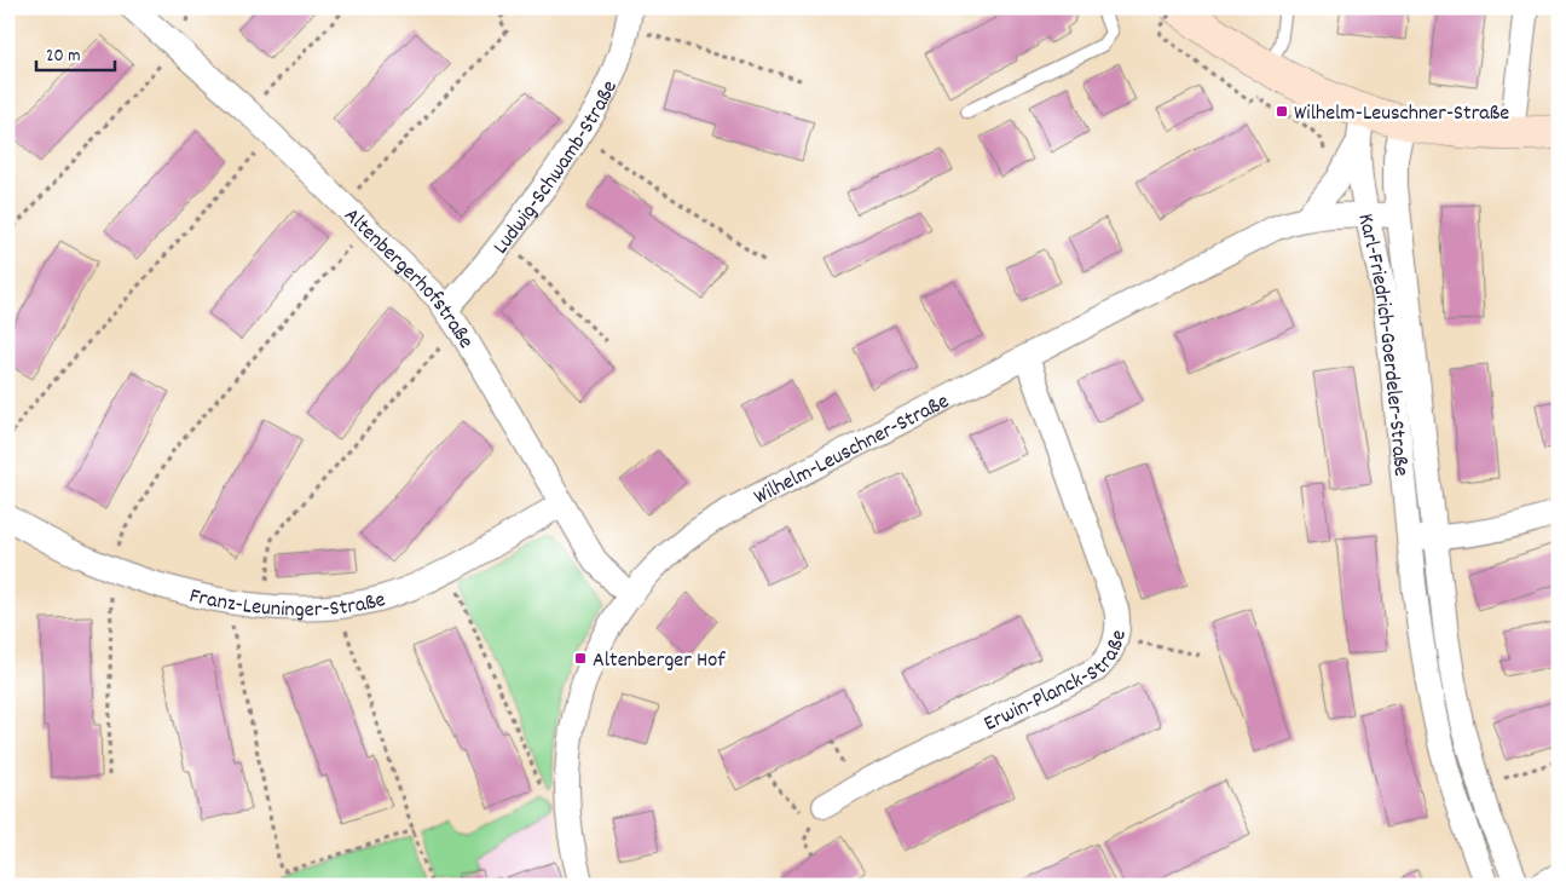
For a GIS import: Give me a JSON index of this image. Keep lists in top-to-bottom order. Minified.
{"streets":{"street":["Ludwig-Schwamb-Straße","Altenbergerhofstraße","Karl-Friedrich-Goerdeler-Straße","Wilhelm-Leuschner-Straße","Franz-Leuninger-Straße","Erwin-Planck-Straße"]},"crossings":[["Ludwig-Schwamb-Straße","Altenbergerhofstraße"],["Altenbergerhofstraße","Wilhelm-Leuschner-Straße"],["Altenbergerhofstraße","Franz-Leuninger-Straße"],["Karl-Friedrich-Goerdeler-Straße","Wilhelm-Leuschner-Straße"],["Wilhelm-Leuschner-Straße","Erwin-Planck-Straße"]],"places":{"transit":["Wilhelm-Leuschner-Straße","Altenberger Hof"]},"scale_bar":"20 m"}
